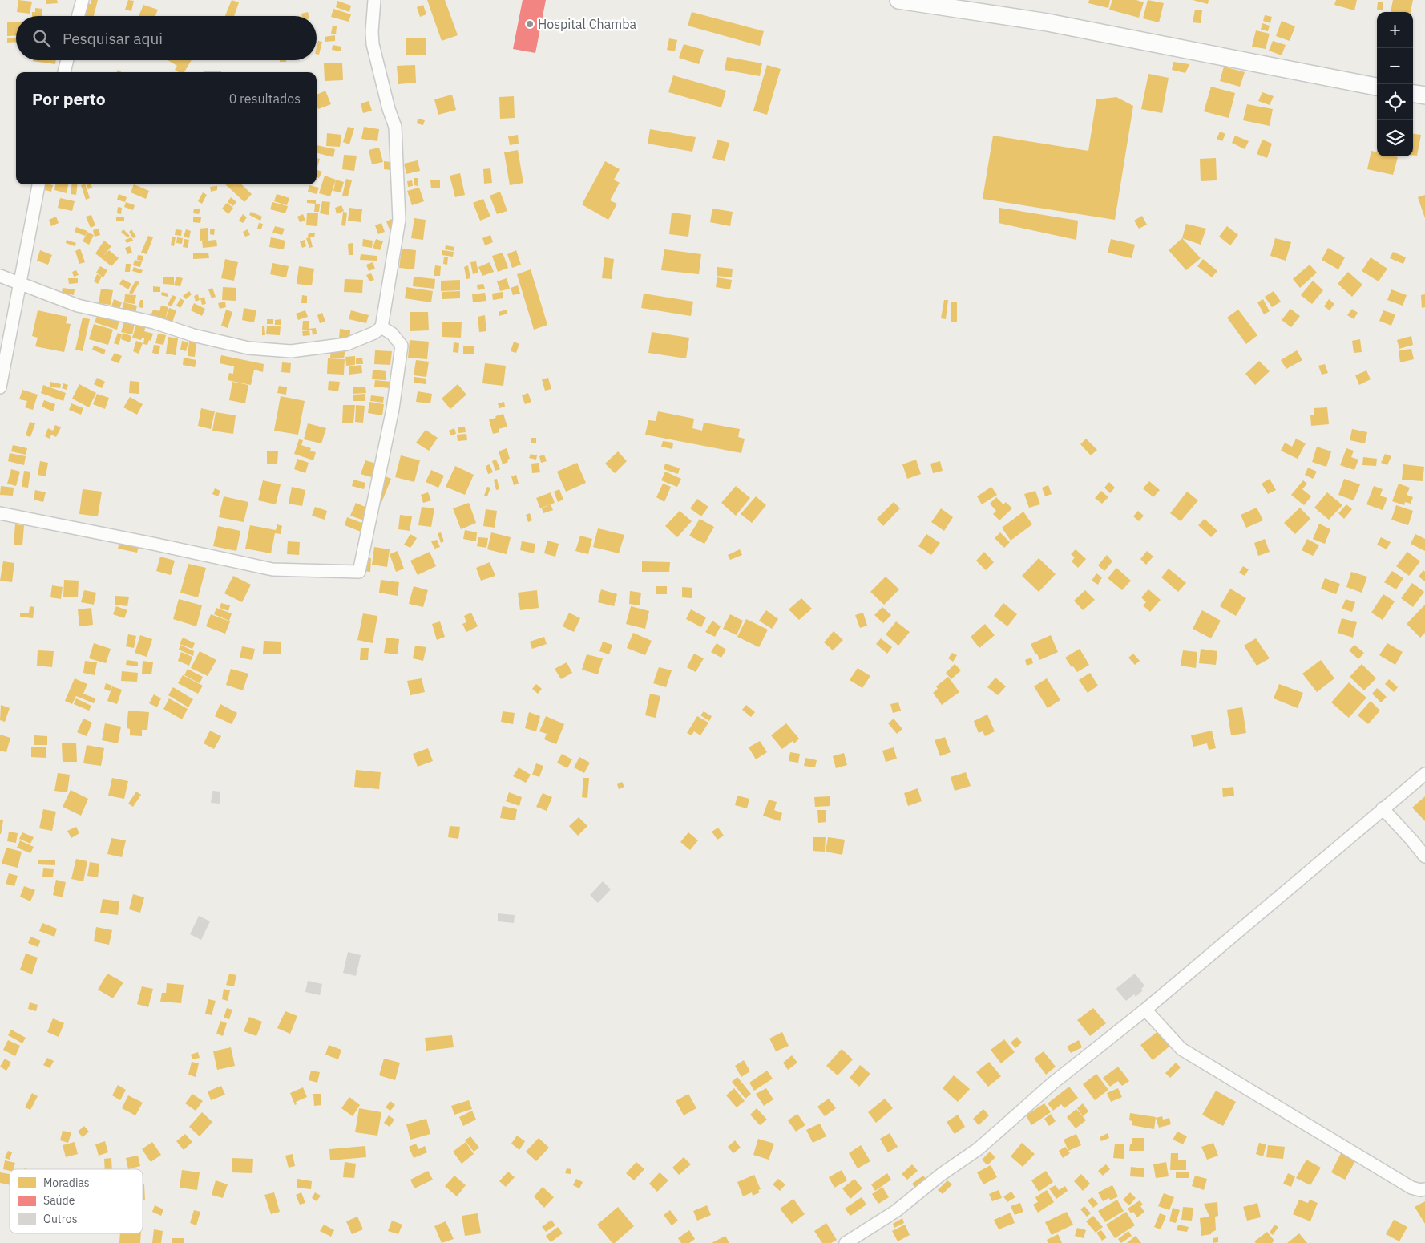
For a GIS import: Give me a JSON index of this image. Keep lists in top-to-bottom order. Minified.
{"places":["Hospital Chamba"],"legend":["Moradias","Saúde","Outros"],"page":{"map_buttons":["+","−"],"search":"Pesquisar aqui","heading":["Por perto","0 resultados"]}}
